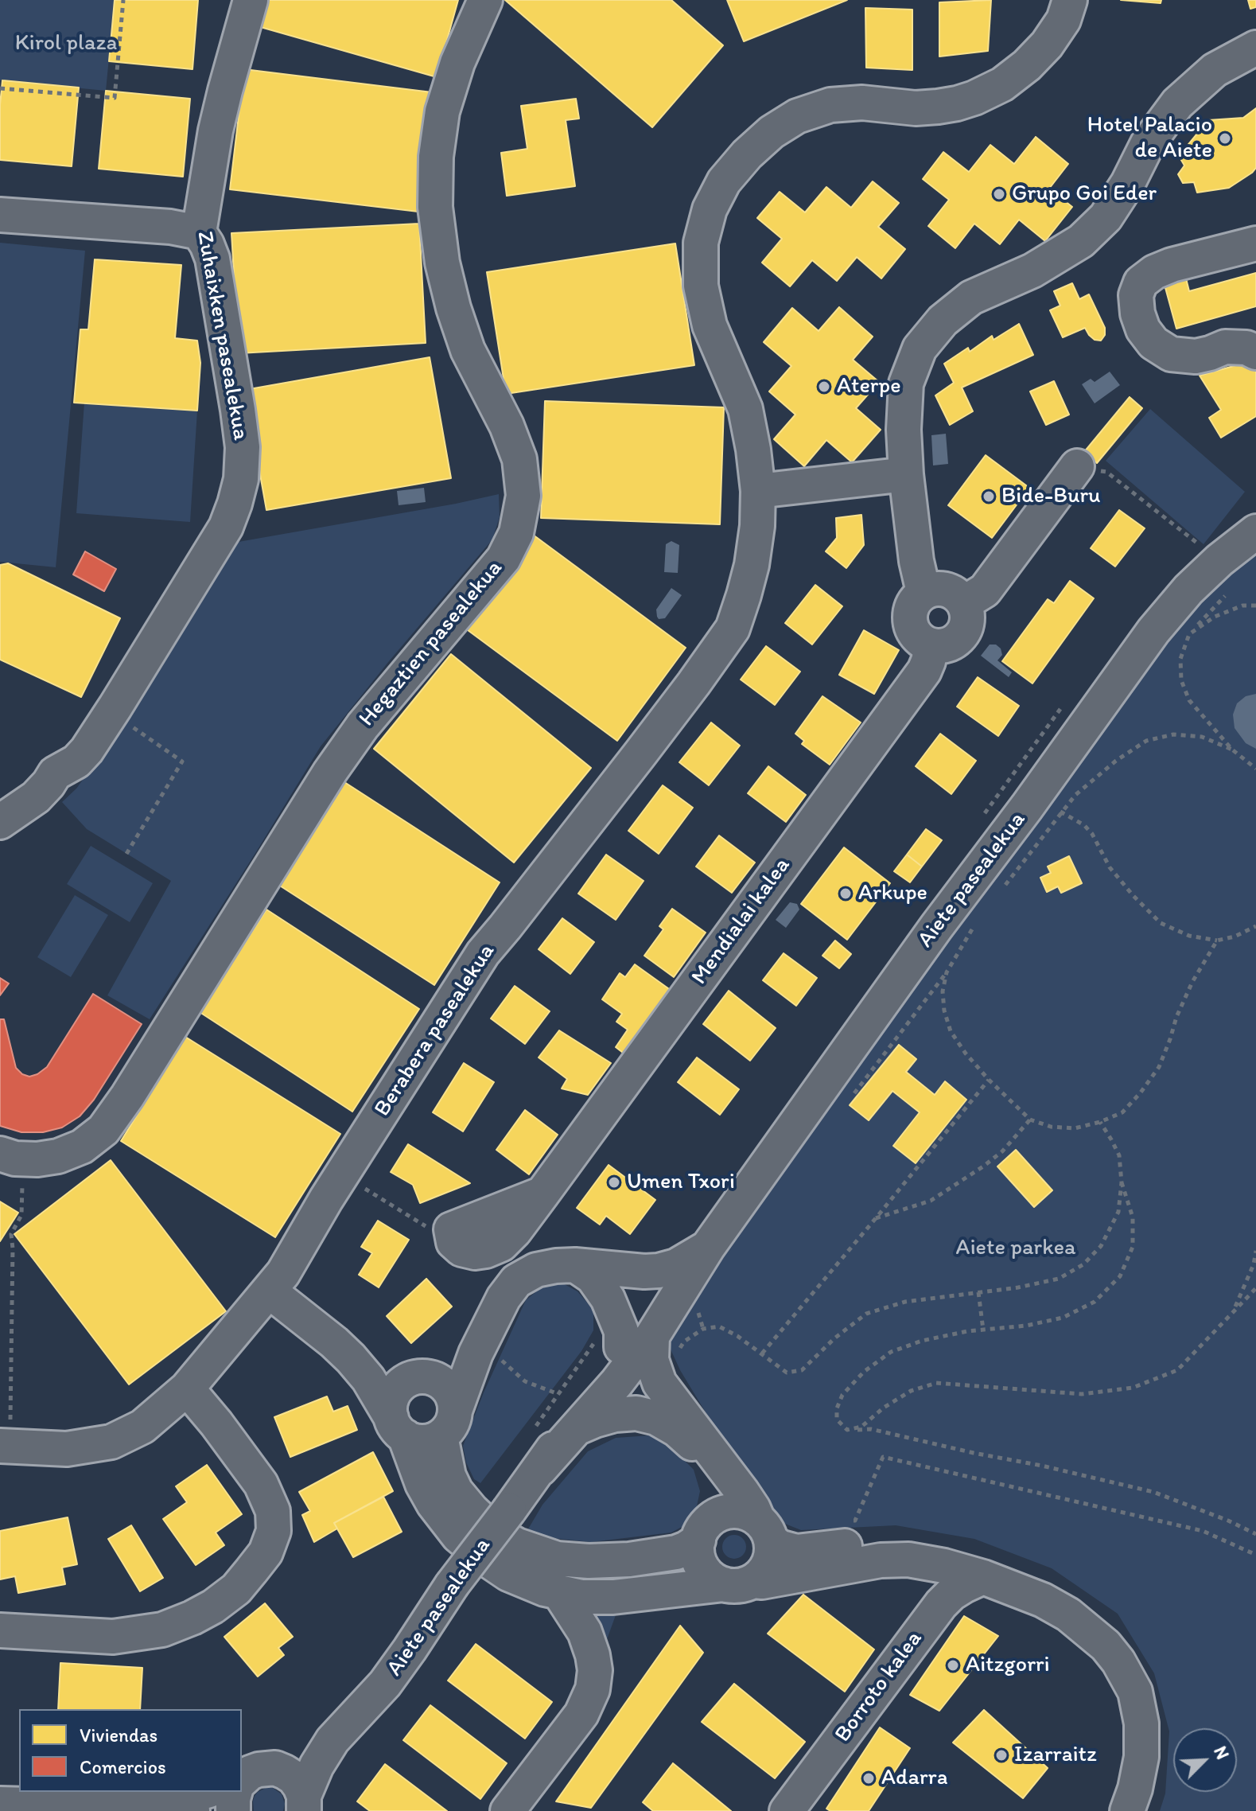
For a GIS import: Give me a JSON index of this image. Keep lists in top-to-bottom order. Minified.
{"streets":{"street":["Zuhaixken pasealekua","Hegaztien pasealekua","Aiete pasealekua","Mendialai kalea","Berabera pasealekua","Borroto kalea"]},"parks":["Kirol plaza","Aiete parkea"],"places":["Hotel Palacio de Aiete","Grupo Goi Eder","Aterpe","Bide-Buru","Arkupe","Umen Txori","Aitzgorri","Izarraitz","Adarra"],"legend":["Viviendas","Comercios"],"north":"top right"}
